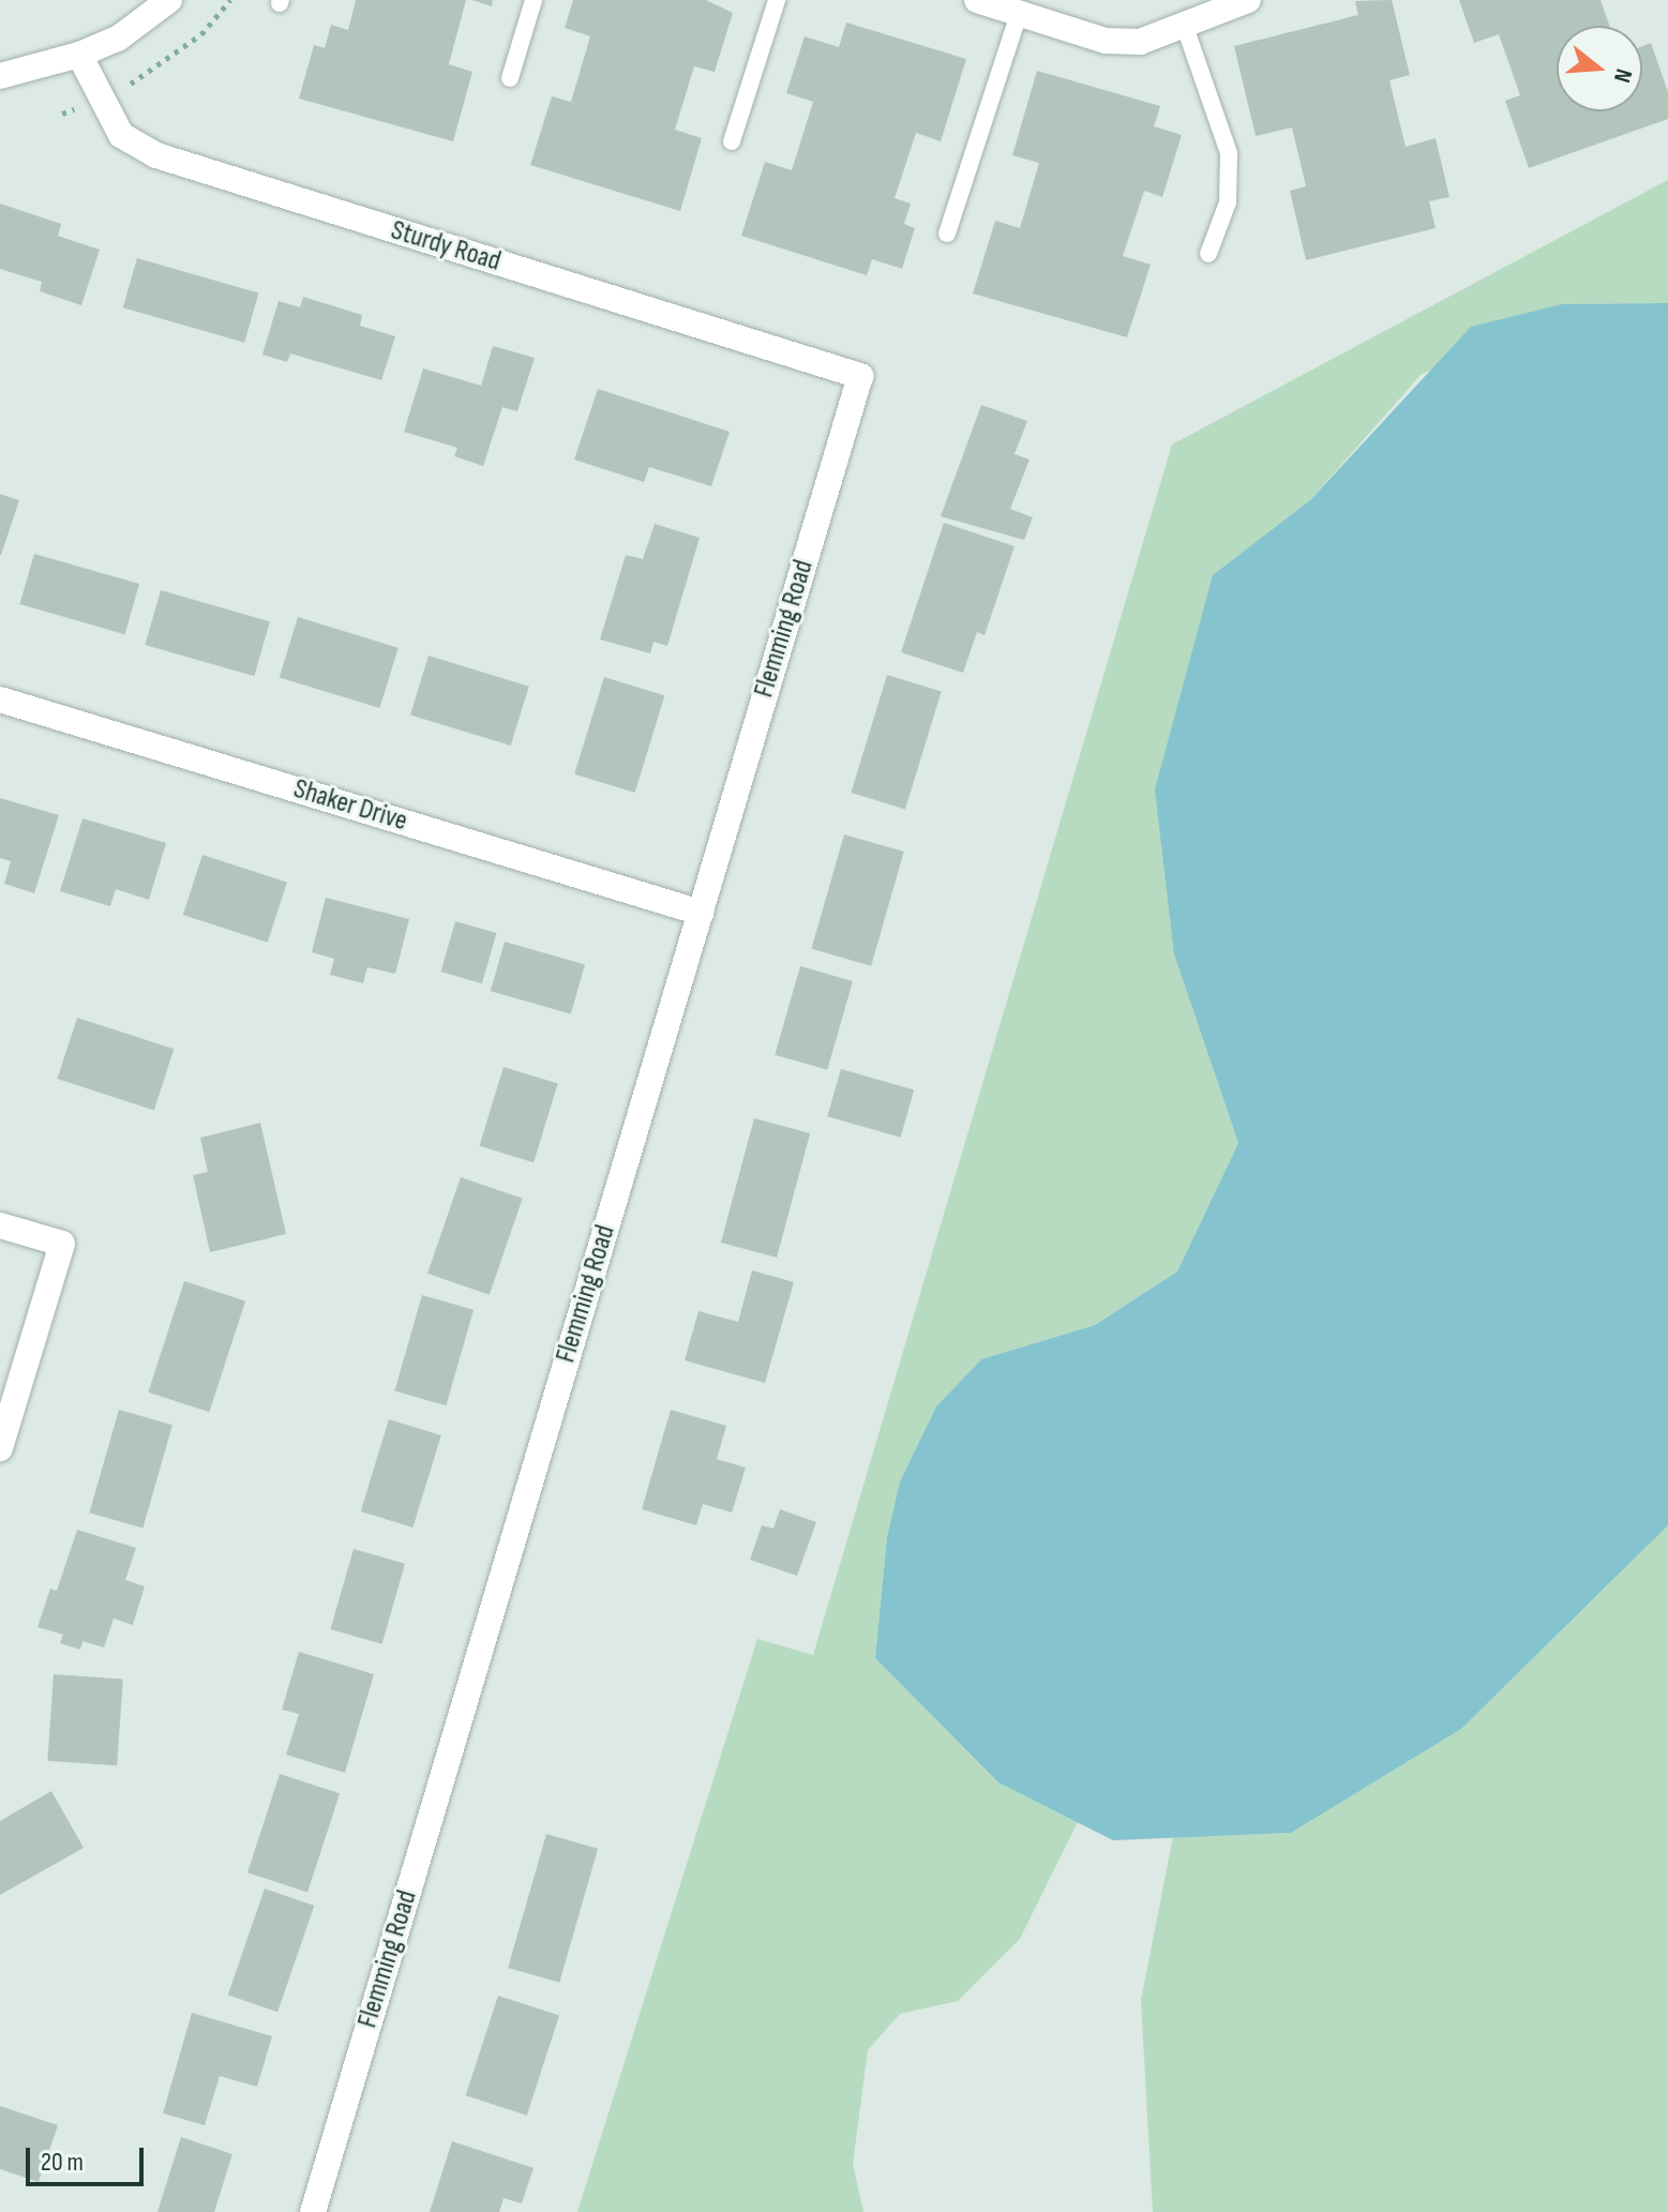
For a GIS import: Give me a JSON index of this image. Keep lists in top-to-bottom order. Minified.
{"streets":{"street":["Sturdy Road","Flemming Road","Shaker Drive"]},"crossings":[["Sturdy Road","Flemming Road"],["Flemming Road","Shaker Drive"]],"scale_bar":"20 m","north":"right"}
